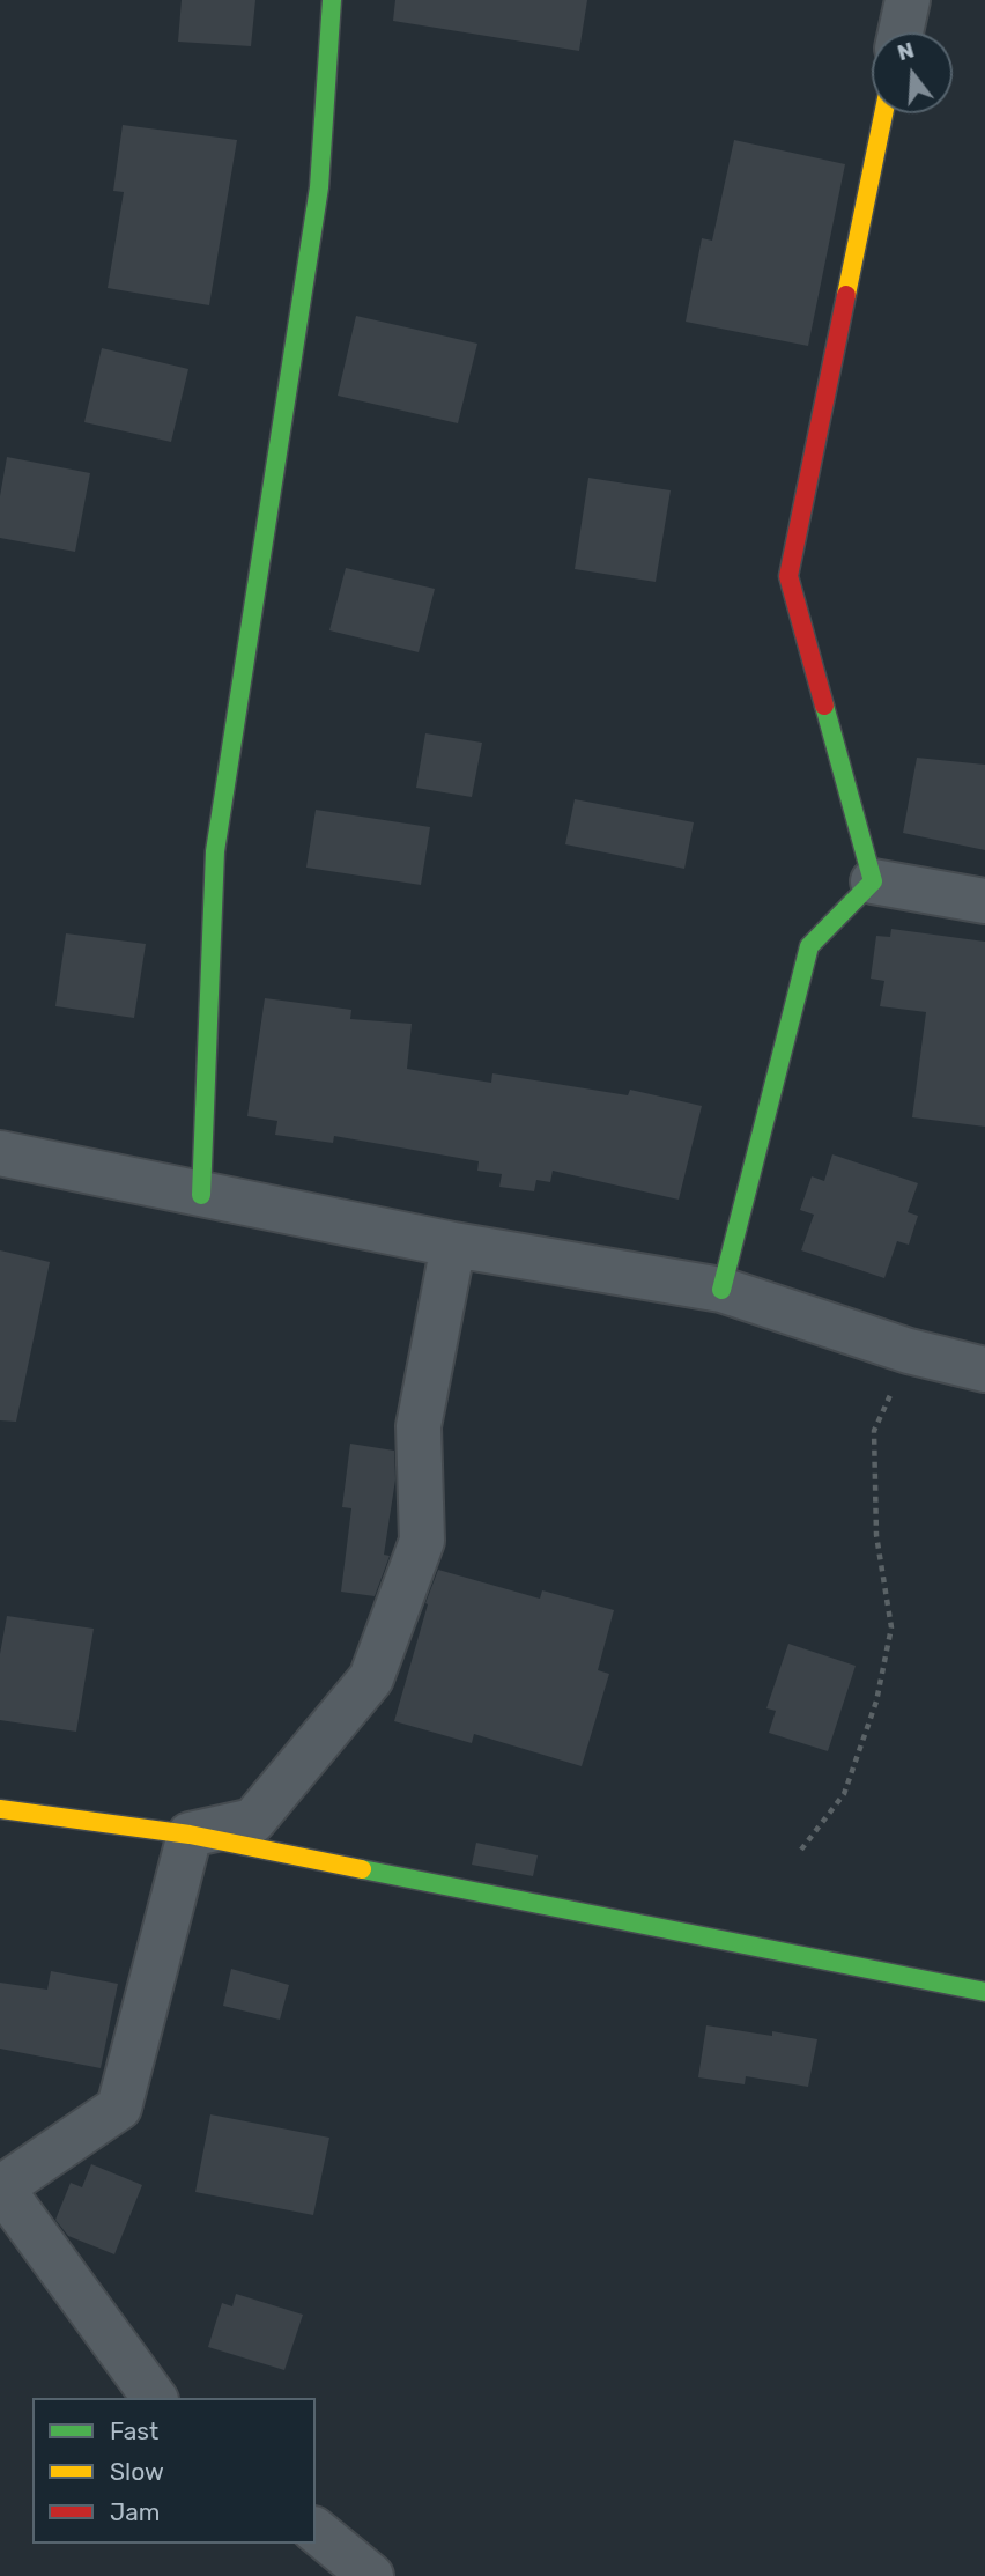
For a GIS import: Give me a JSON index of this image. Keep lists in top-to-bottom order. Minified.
{"legend":["Fast","Slow","Jam"],"north":"top"}
